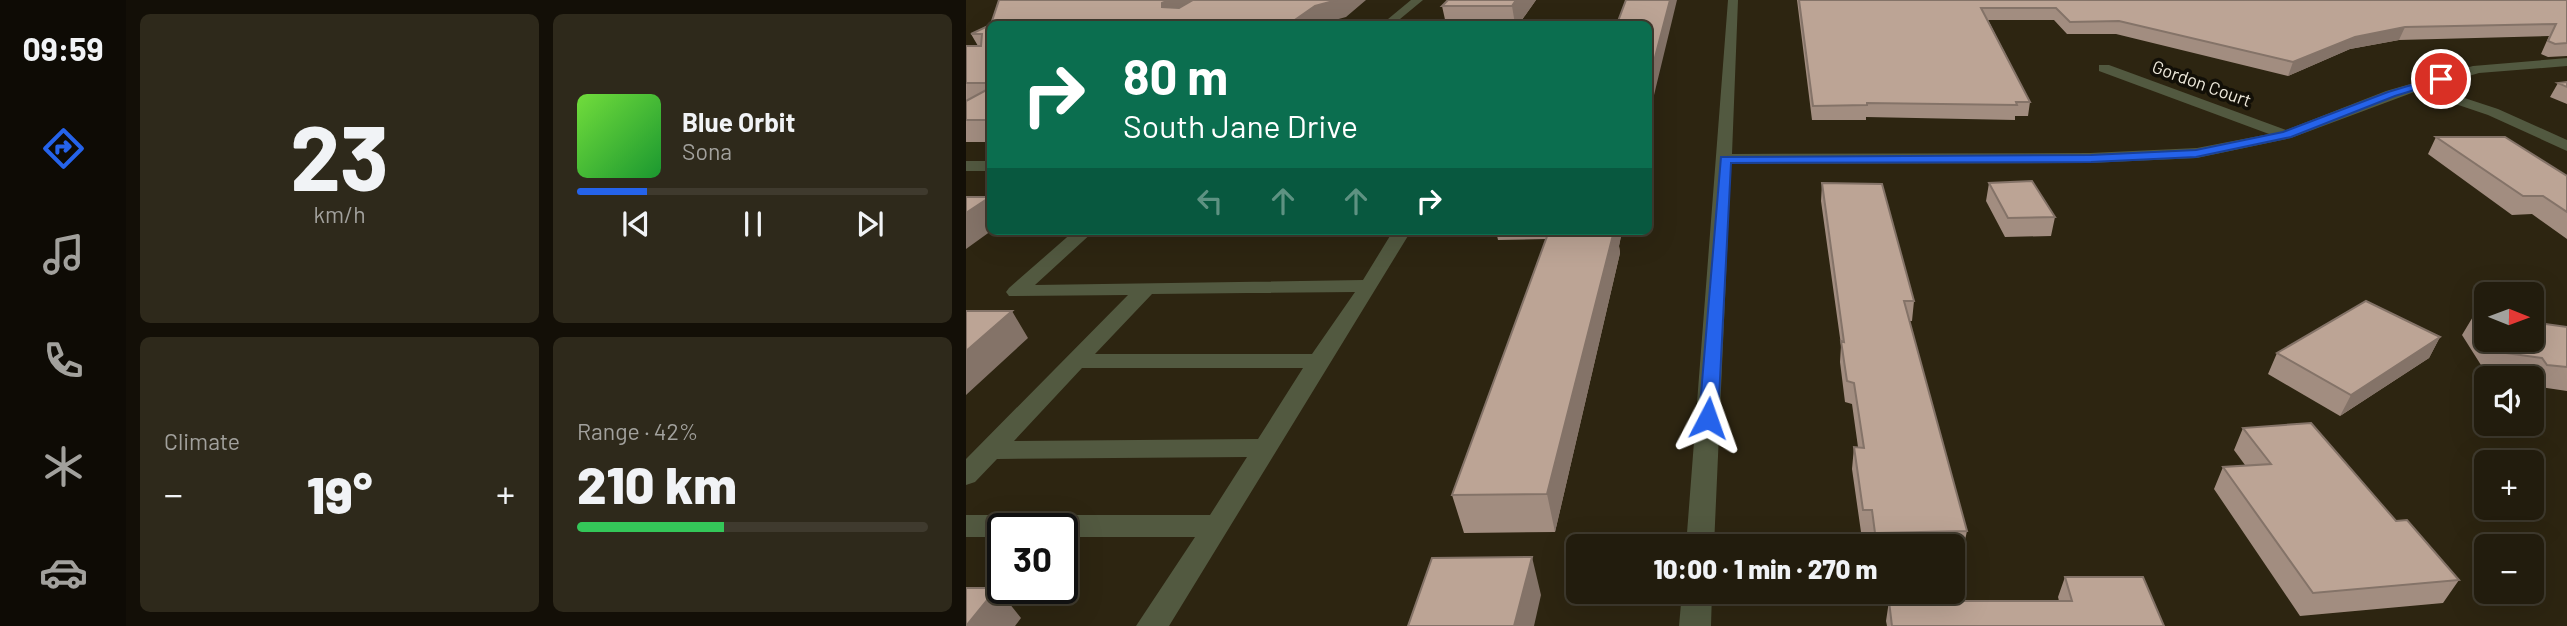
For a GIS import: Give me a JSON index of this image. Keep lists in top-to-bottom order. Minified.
{"streets":{"street":["Gordon Court"]},"north":"right","page":{"tabs":"09:59","tile":[["23","km/h"],"Climate",["Range · 42%","210 km"]],"turn":["80 m","South Jane Drive"],"song":["Blue Orbit","Sona"],"map_buttons":["+","−"],"heat":["−","19°","+"],"limit":"30","trip":"10:00 · 1 min · 270 m"}}
